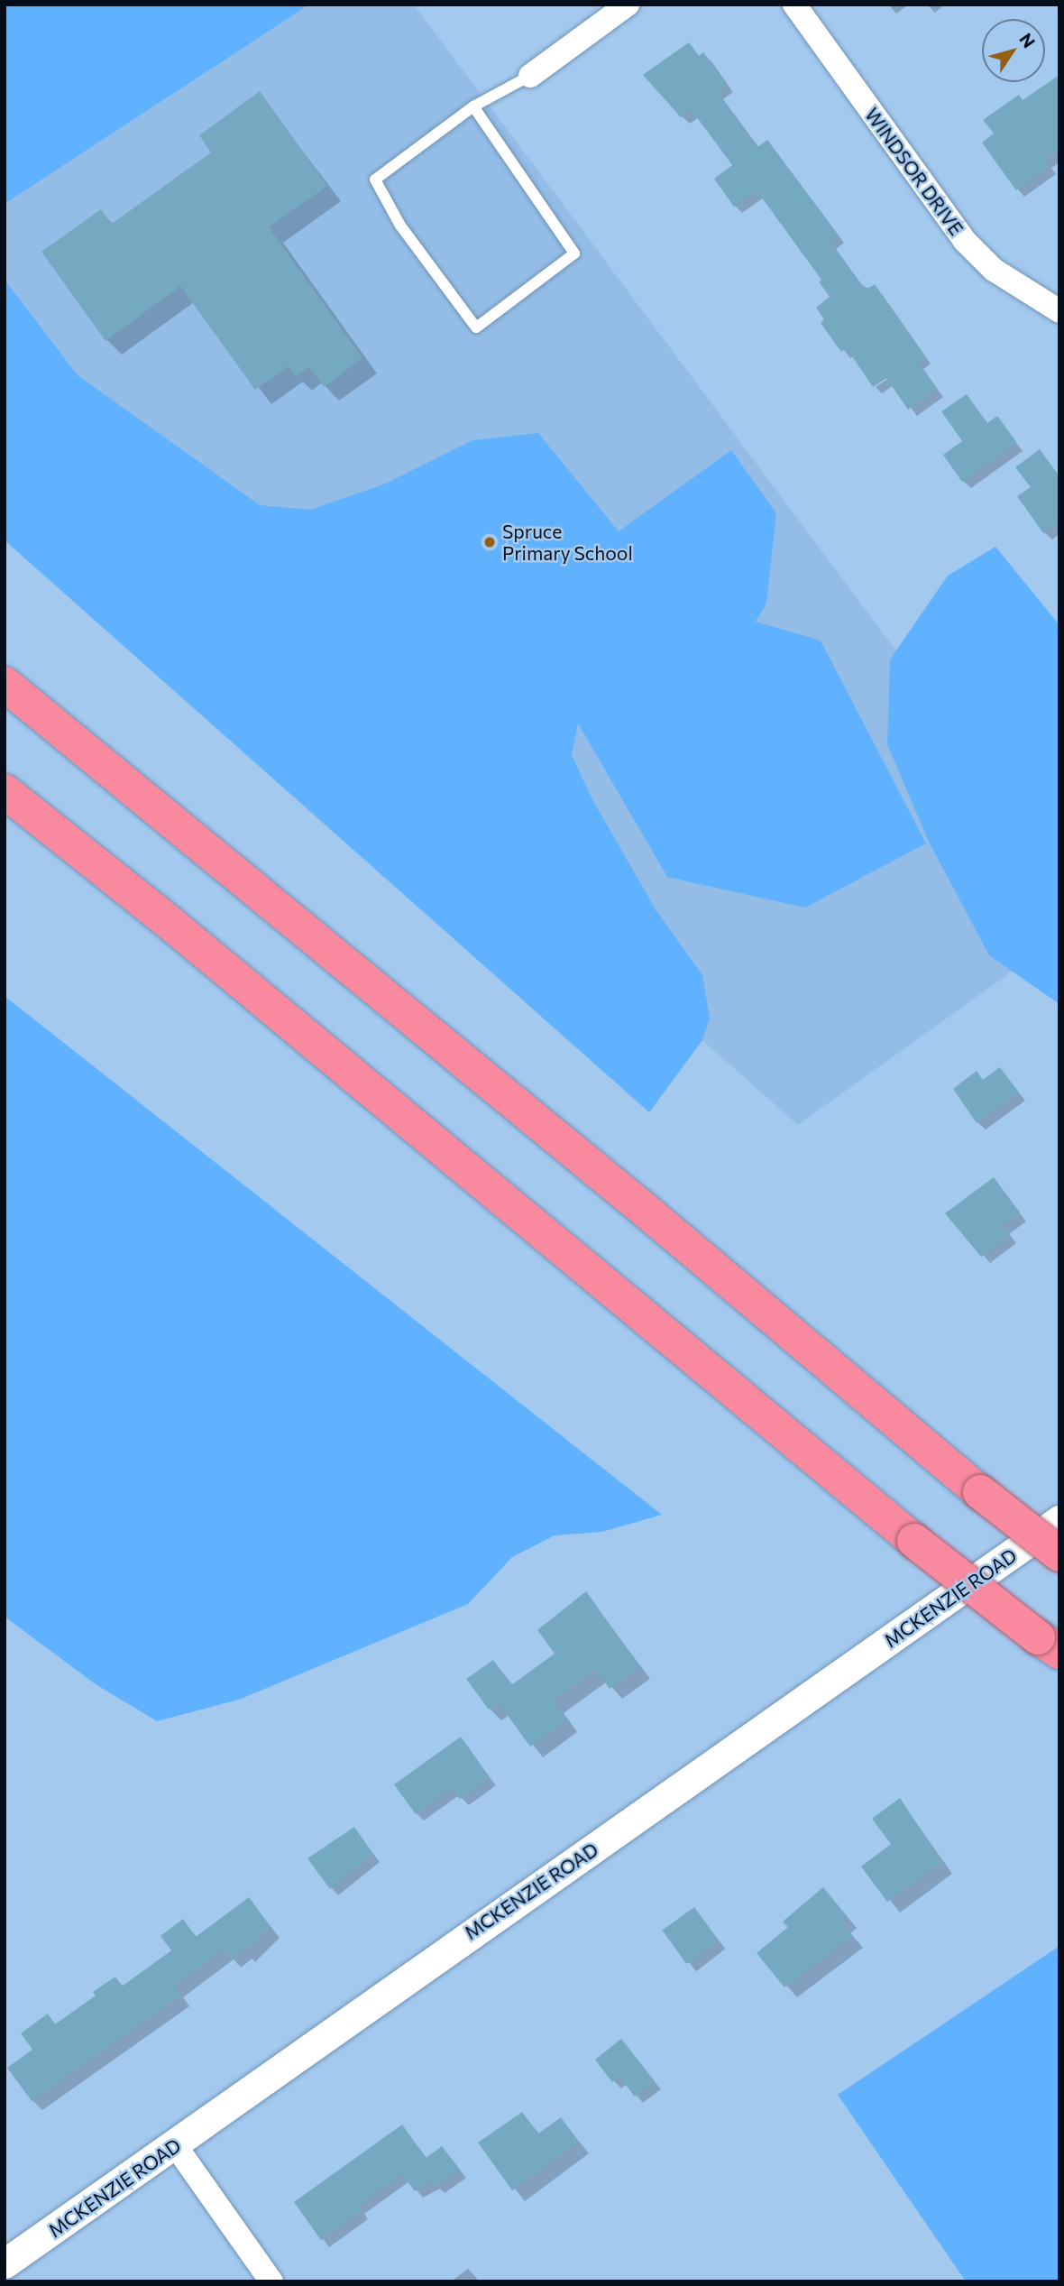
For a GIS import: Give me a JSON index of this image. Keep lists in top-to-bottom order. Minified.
{"streets":{"street":["WINDSOR DRIVE","MCKENZIE ROAD"]},"places":["Spruce Primary School"],"north":"top right"}
